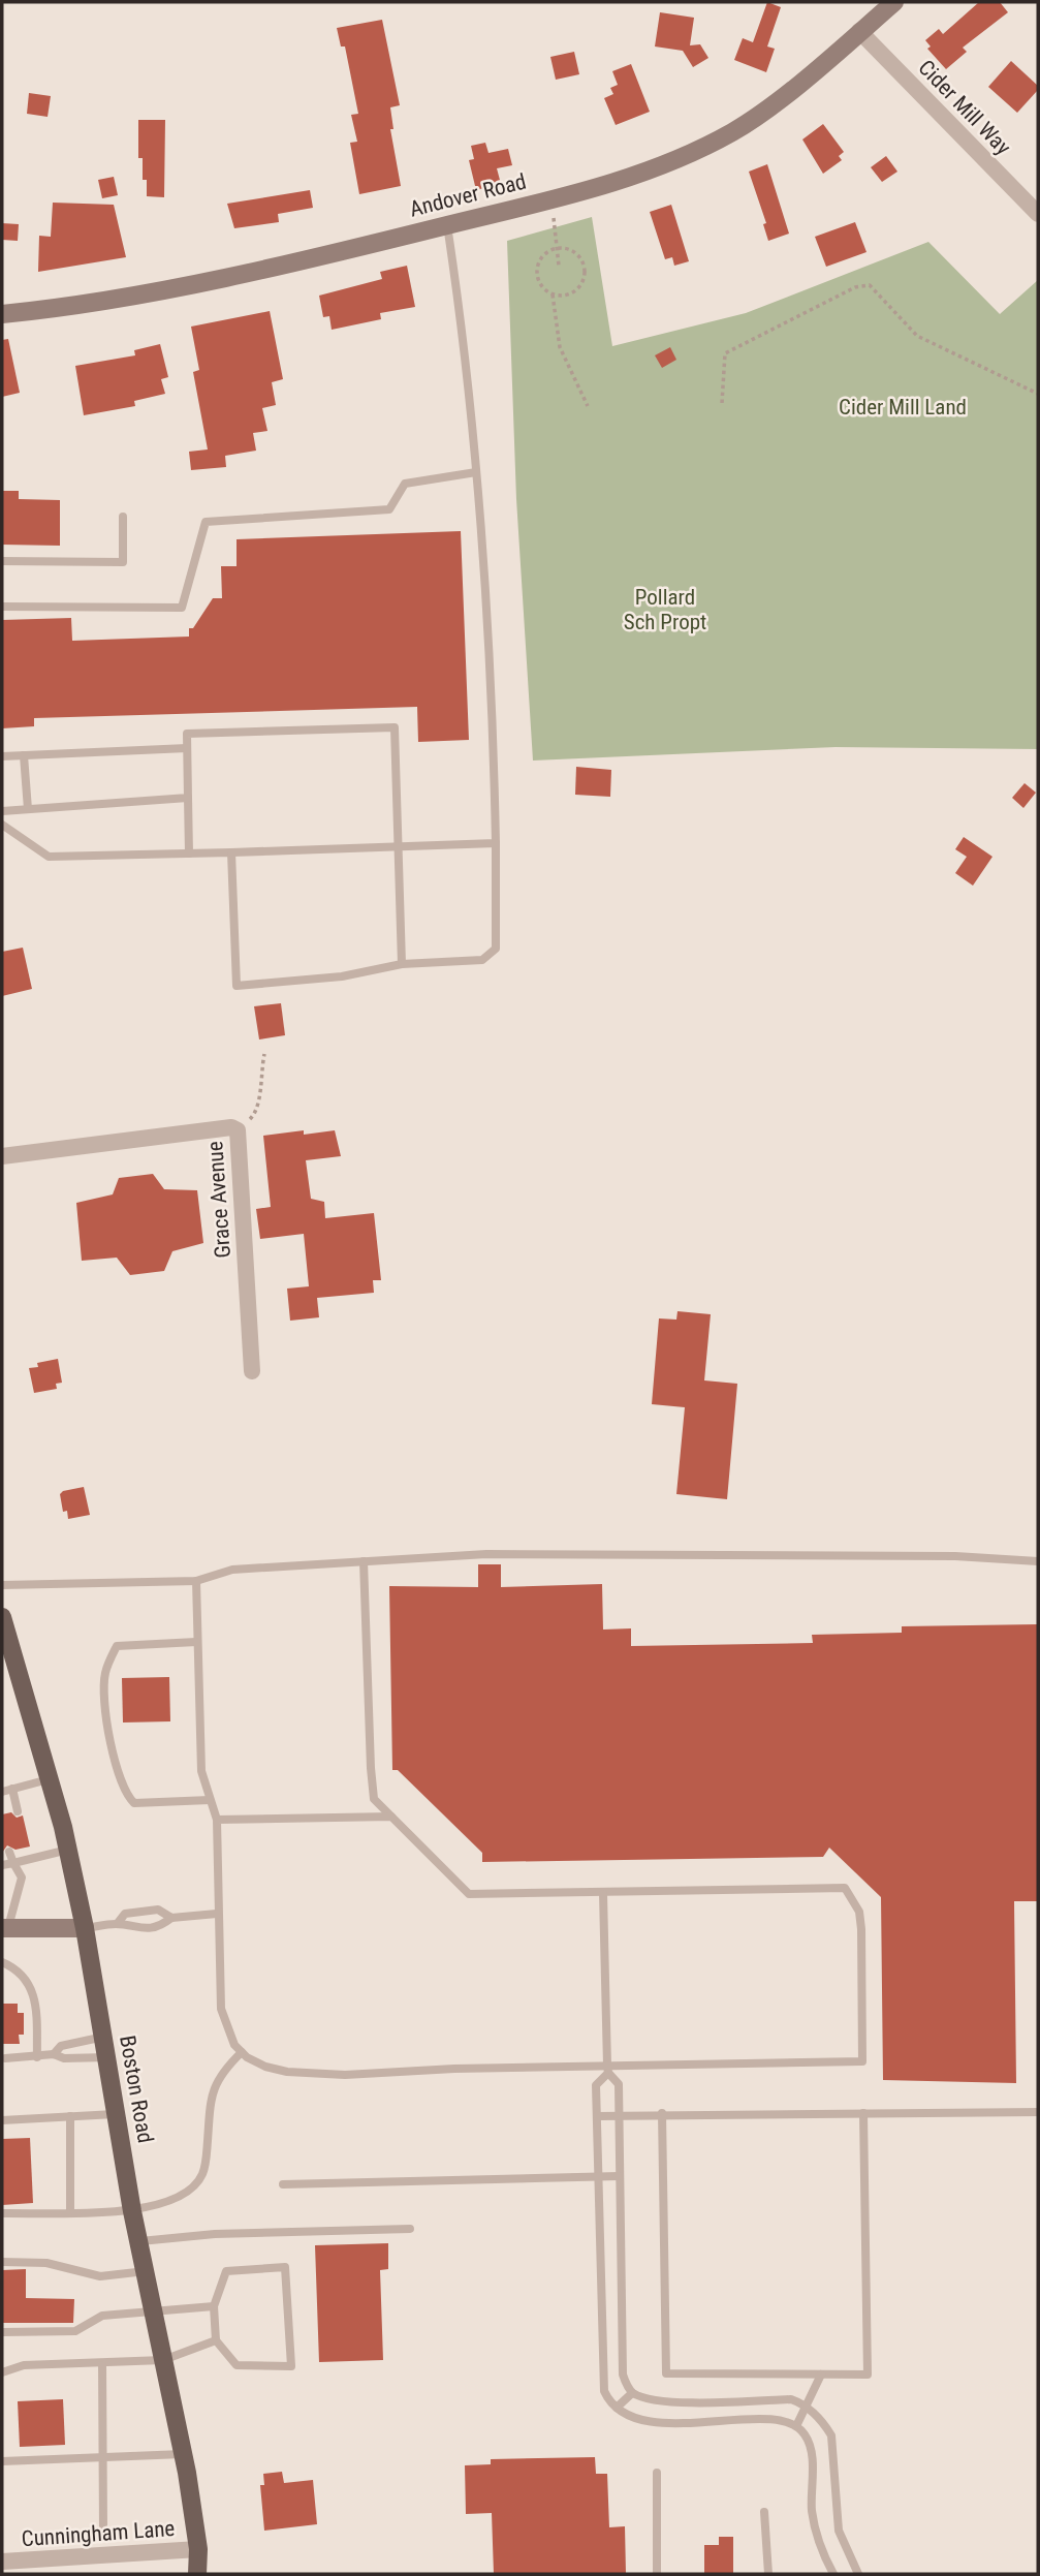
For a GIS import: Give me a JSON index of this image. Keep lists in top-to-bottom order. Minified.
{"streets":{"main road":["Andover Road","Boston Road"],"street":["Cider Mill Way","Grace Avenue","Cunningham Lane"]},"crossings":[["Cider Mill Way","Andover Road"],["Boston Road","Cunningham Lane"]],"parks":["Cider Mill Land","Pollard Sch Propt"]}
